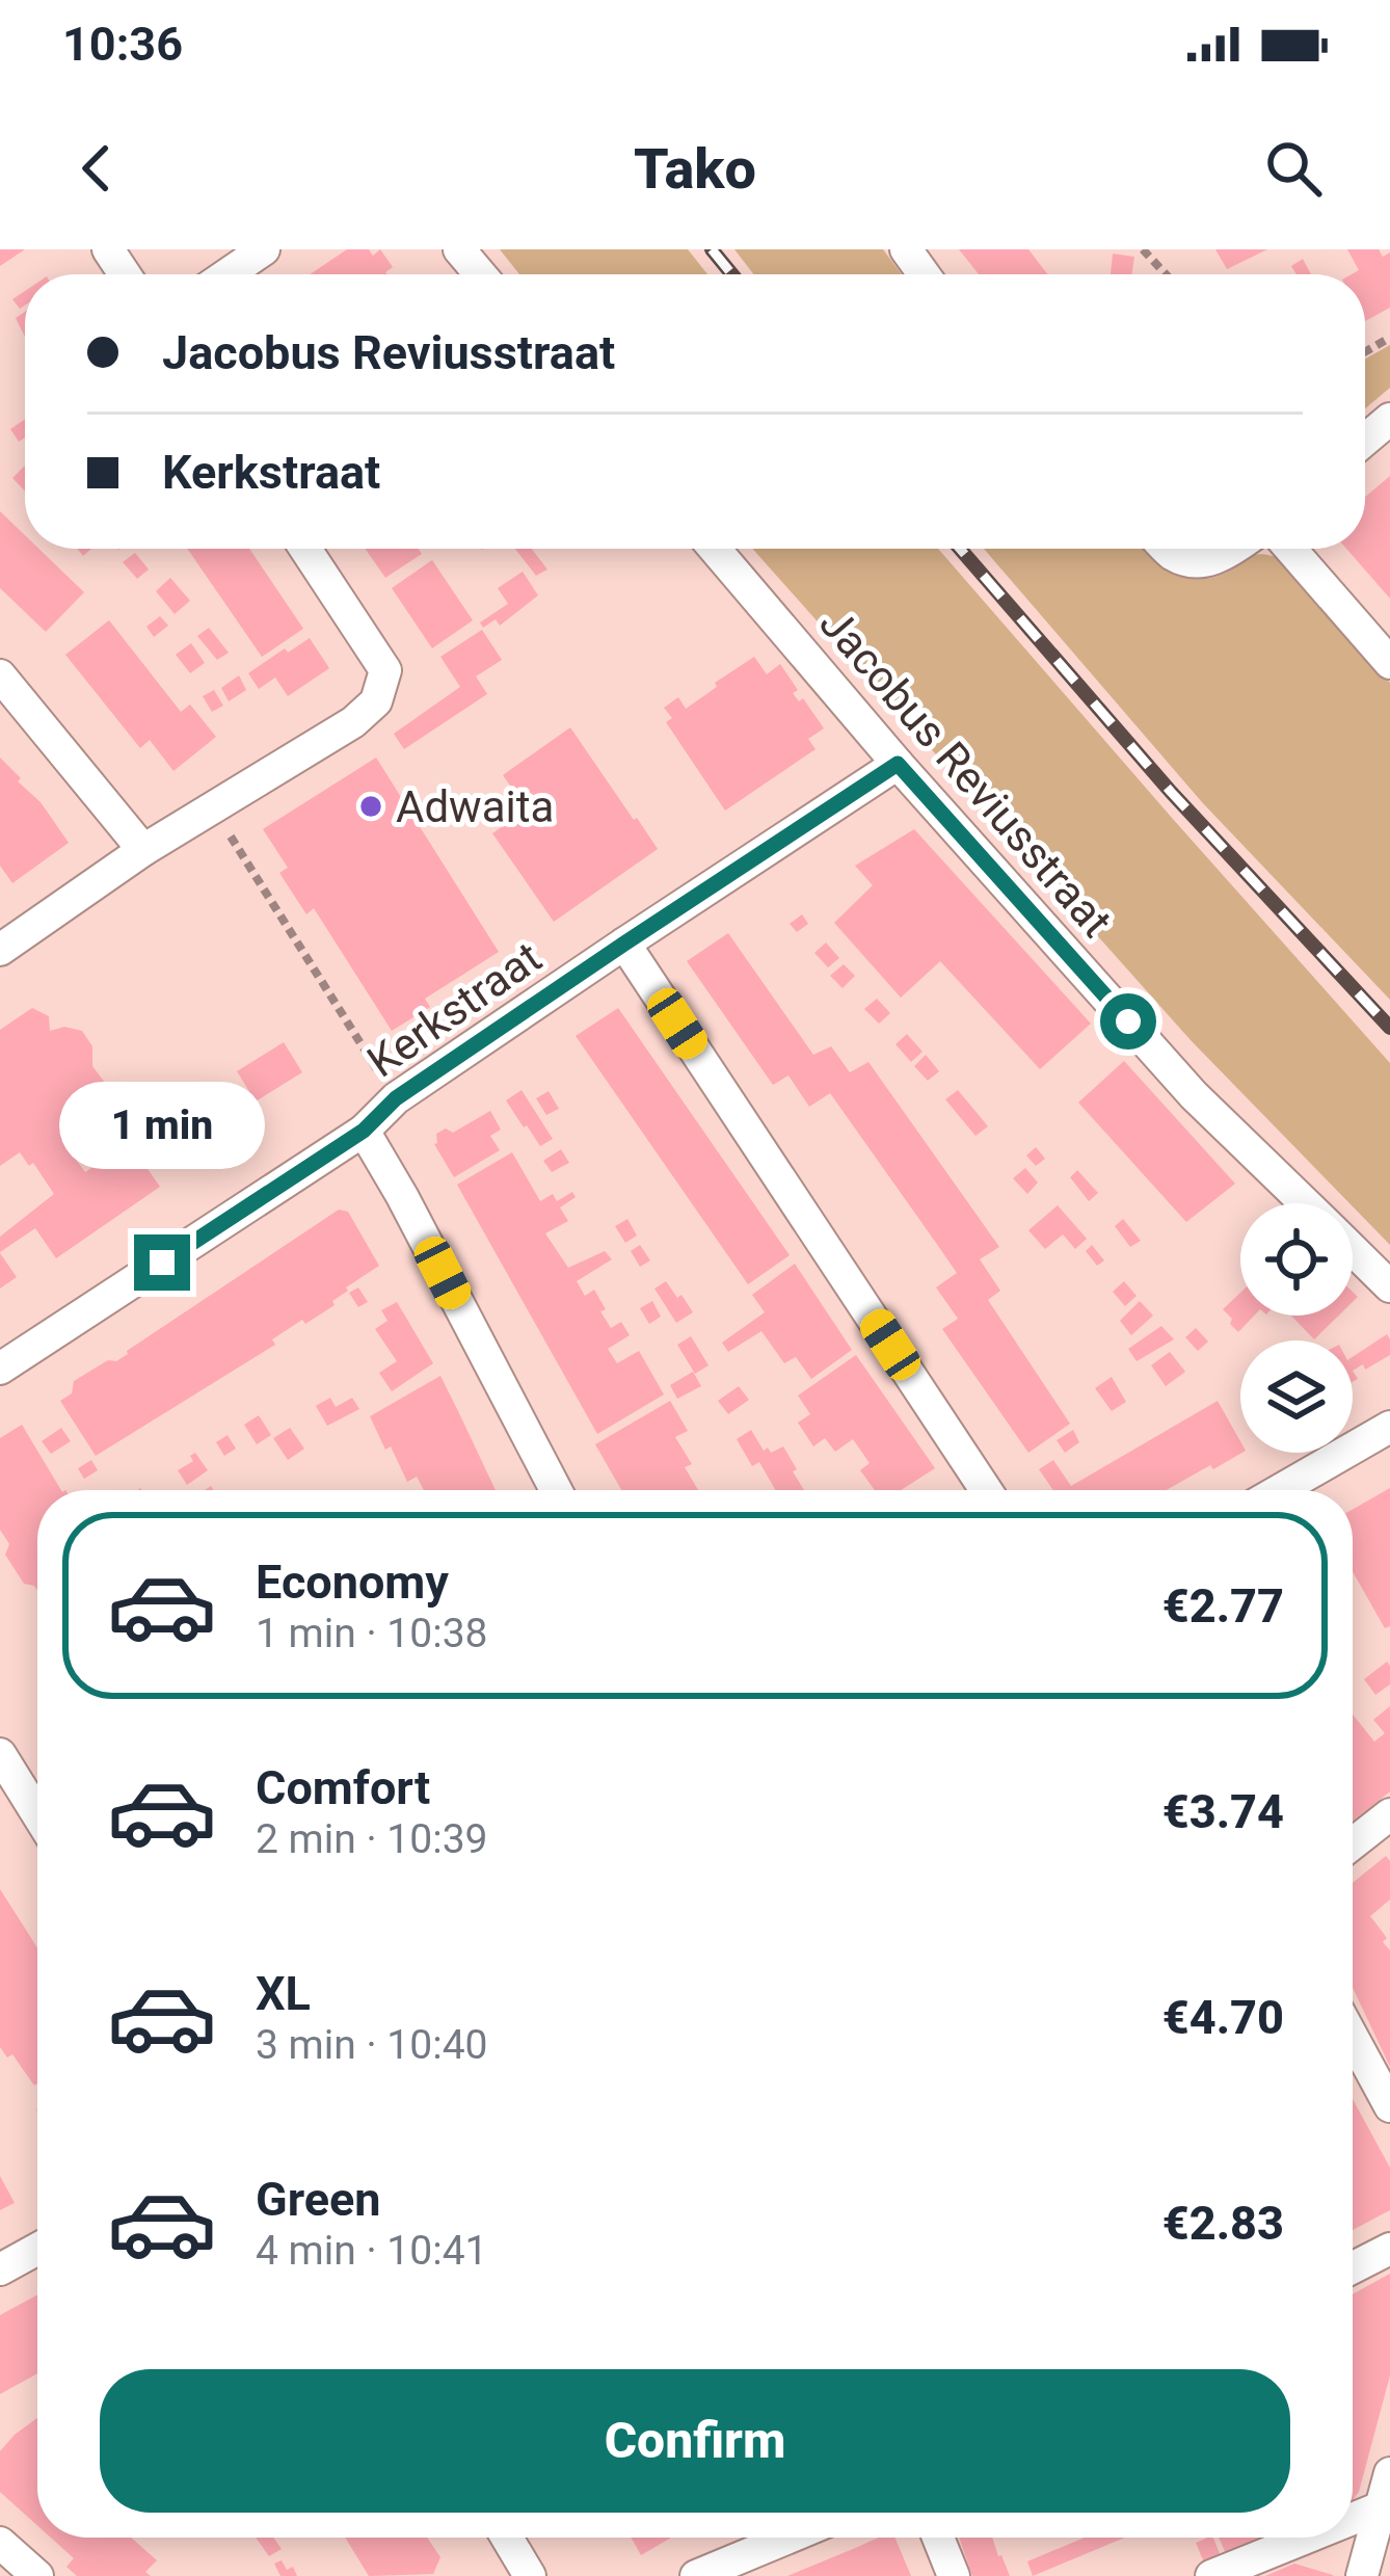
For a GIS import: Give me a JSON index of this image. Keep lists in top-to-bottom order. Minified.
{"streets":{"street":["Jacobus Reviusstraat","Kerkstraat"]},"crossings":[["Jacobus Reviusstraat","Kerkstraat"]],"places":["Adwaita"],"page":{"status":"10:36","header":"Tako","banner":["Jacobus Reviusstraat","Kerkstraat"],"bubble":"1 min","list":[{"name":"Economy","note":"1 min · 10:38","value":"€2.77"},{"name":"Comfort","note":"2 min · 10:39","value":"€3.74"},{"name":"XL","note":"3 min · 10:40","value":"€4.70"},{"name":"Green","note":"4 min · 10:41","value":"€2.83"}],"buttons":"Confirm"}}
